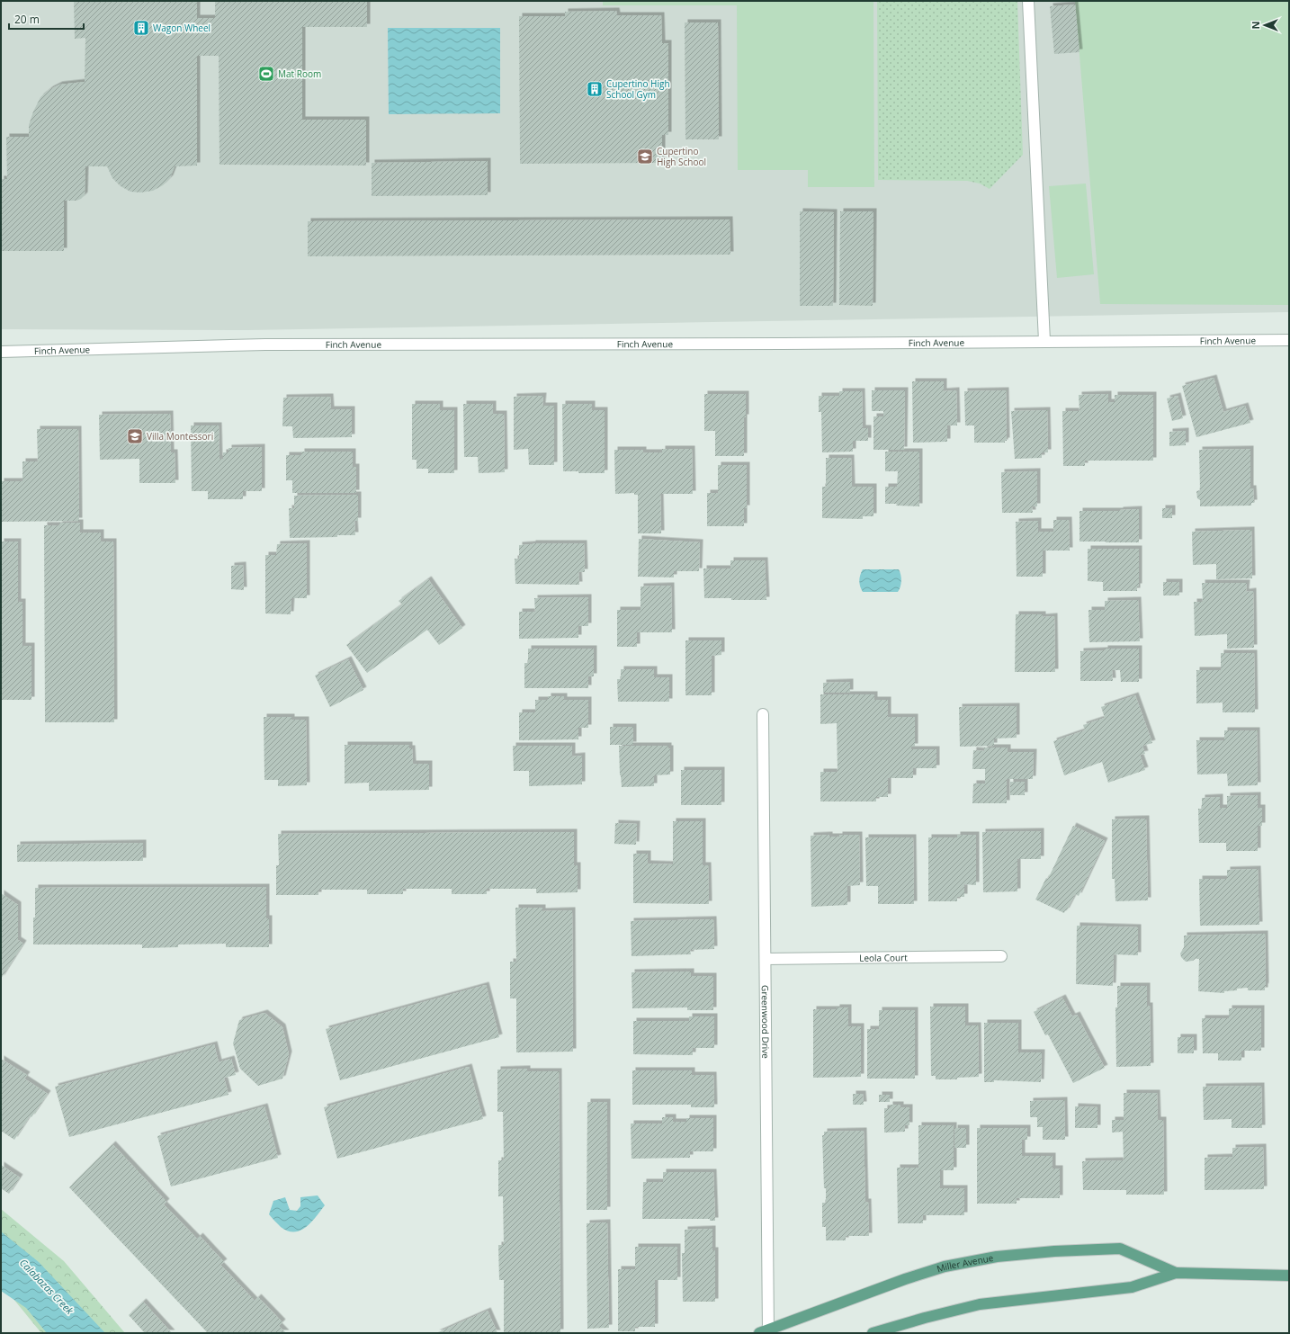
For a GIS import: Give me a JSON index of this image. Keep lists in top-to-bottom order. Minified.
{"streets":{"main road":["Miller Avenue"],"street":["Finch Avenue","Leola Court","Greenwood Drive"]},"crossings":[["Leola Court","Greenwood Drive"],["Greenwood Drive","Miller Avenue"]],"water":["Calabazas Creek"],"places":{"building":["Wagon Wheel","Cupertino High School Gym"],"sports":["Mat Room"],"school or university":["Cupertino High School","Villa Montessori"]},"scale_bar":"20 m","north":"left"}
